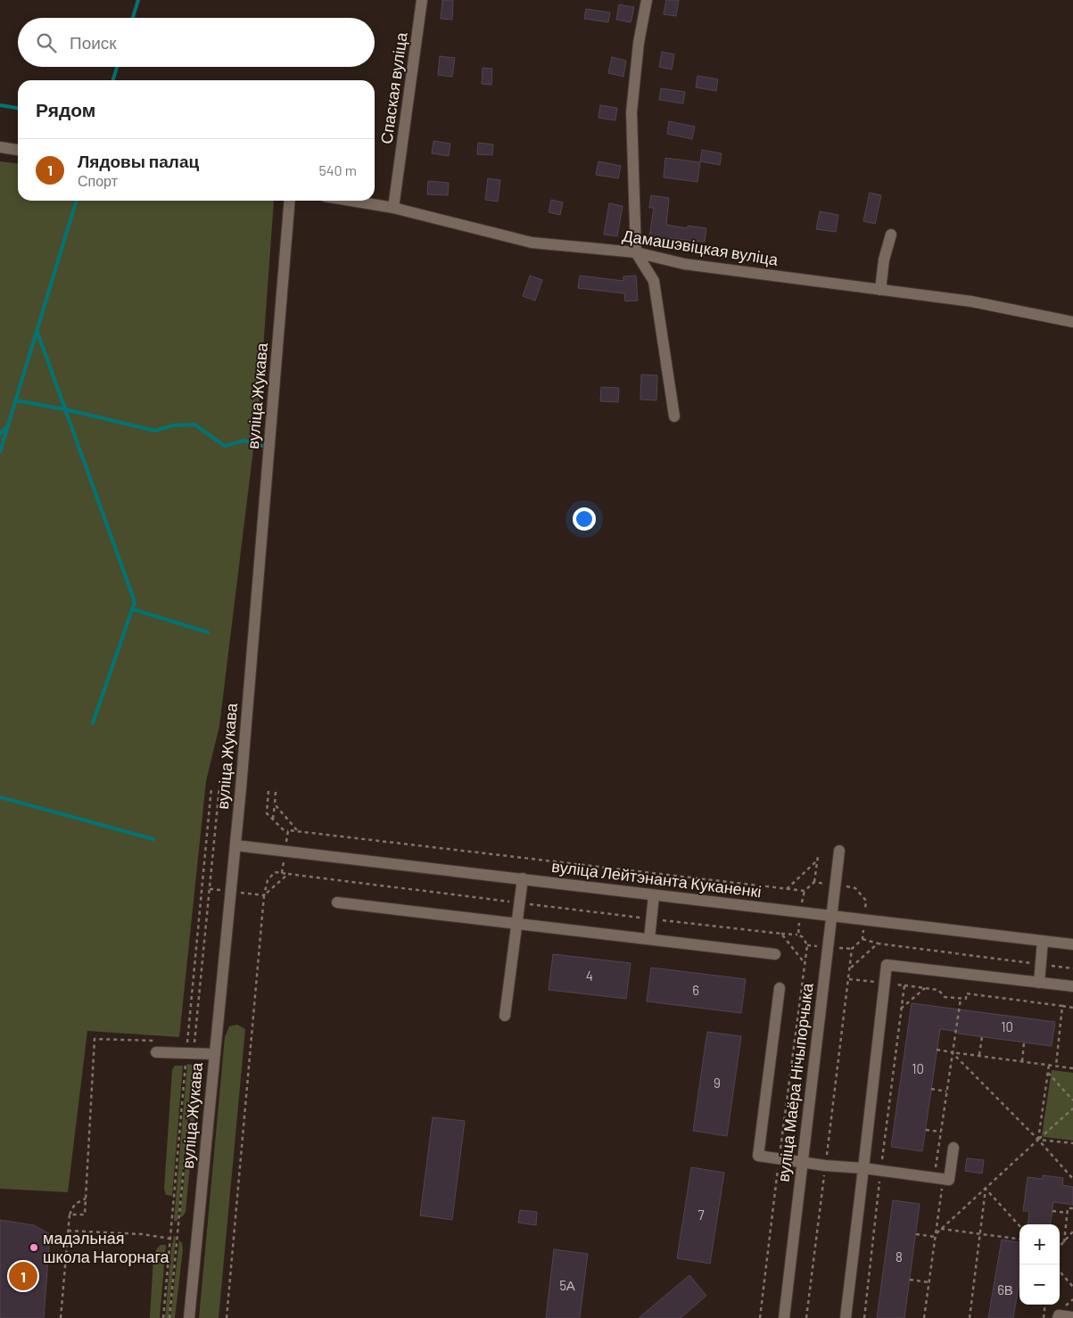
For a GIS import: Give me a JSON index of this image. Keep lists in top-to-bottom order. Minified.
{"streets":{"street":["Спаская вуліца","Дамашэвіцкая вуліца","вуліца Жукава","вуліца Лейтэнанта Куканенкі","вуліца Маёра Нічыпорчыка"]},"crossings":[["Спаская вуліца","Дамашэвіцкая вуліца"],["вуліца Жукава","вуліца Лейтэнанта Куканенкі"],["вуліца Лейтэнанта Куканенкі","вуліца Маёра Нічыпорчыка"]],"places":["мадэльная школа Нагорнага"],"house_numbers":["4","6","10","10","9","7","8","5А","6В"],"page":{"search":"Поиск","heading":"Рядом","list":[{"mark":"1","name":"Лядовы палац","note":"Спорт","value":"540 m"}],"map_buttons":["+","−"],"pins":"1"}}
